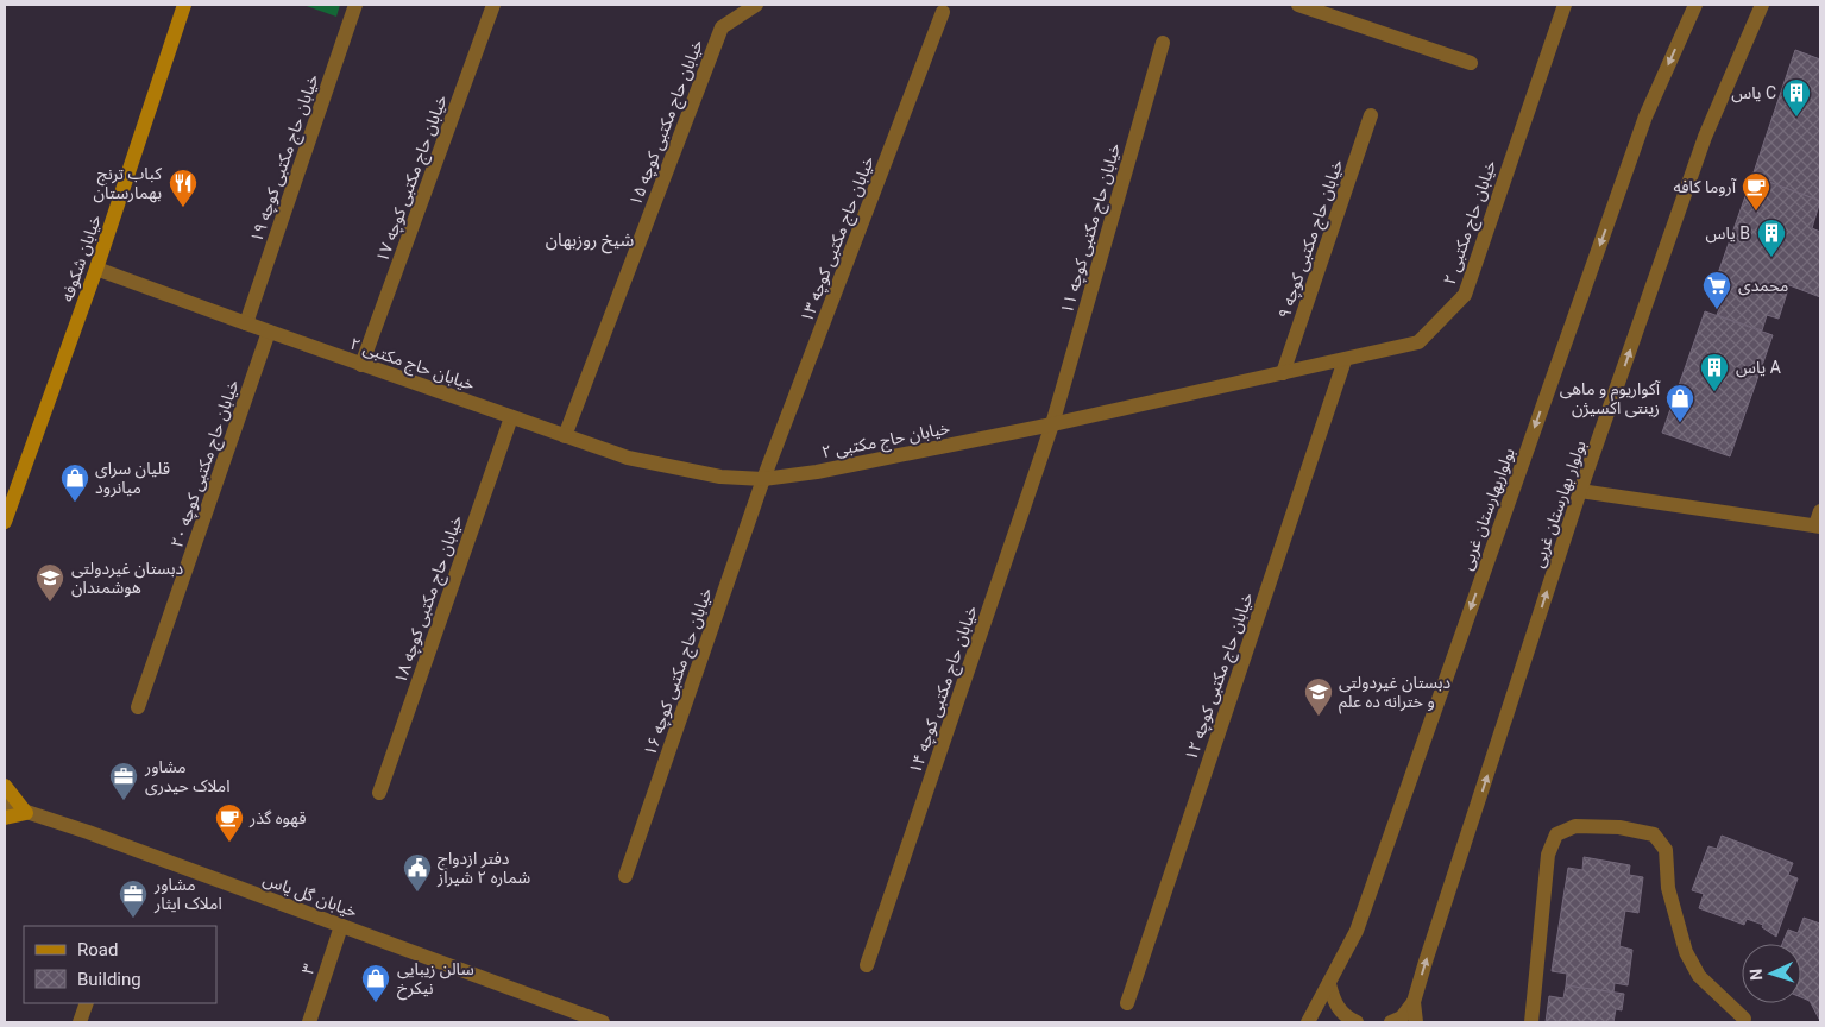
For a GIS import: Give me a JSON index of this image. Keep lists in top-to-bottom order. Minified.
{"streets":{"main road":["خیابان شکوفه"],"street":["خیابان حاج مکتبی کوچه ۱۵","خیابان حاج مکتبی کوچه ۱۹","خیابان حاج مکتبی کوچه ۱۷","خیابان حاج مکتبی ۲","خیابان حاج مکتبی کوچه ۱۱","خیابان حاج مکتبی کوچه ۱۳","خیابان حاج مکتبی کوچه ۹","خیابان حاج مکتبی کوچه ۲۰","بولوار بهارستان غربی","بولواربهارستان غربی","خیابان حاج مکتبی کوچه ۱۸","خیابان حاج مکتبی کوچه ۱۶","خیابان حاج مکتبی کوچه ۱۲","خیابان حاج مکتبی کوچه ۱۴","خیابان گل یاس","۳"]},"crossings":[["خیابان حاج مکتبی کوچه ۱۵","خیابان حاج مکتبی ۲"],["خیابان حاج مکتبی کوچه ۱۹","خیابان حاج مکتبی ۲"],["خیابان حاج مکتبی کوچه ۱۷","خیابان حاج مکتبی ۲"],["خیابان حاج مکتبی ۲","خیابان حاج مکتبی کوچه ۱۱"],["خیابان حاج مکتبی ۲","خیابان حاج مکتبی کوچه ۱۳"],["خیابان حاج مکتبی ۲","خیابان حاج مکتبی کوچه ۹"],["خیابان حاج مکتبی ۲","خیابان شکوفه"],["خیابان حاج مکتبی ۲","خیابان حاج مکتبی کوچه ۲۰"],["خیابان حاج مکتبی ۲","خیابان حاج مکتبی کوچه ۱۸"],["خیابان حاج مکتبی ۲","خیابان حاج مکتبی کوچه ۱۶"],["خیابان حاج مکتبی ۲","خیابان حاج مکتبی کوچه ۱۲"],["خیابان حاج مکتبی ۲","خیابان حاج مکتبی کوچه ۱۴"],["خیابان حاج مکتبی کوچه ۱۱","خیابان حاج مکتبی کوچه ۱۴"],["خیابان حاج مکتبی کوچه ۱۳","خیابان حاج مکتبی کوچه ۱۶"],["خیابان گل یاس","۳"]],"one_way":["بولوار بهارستان غربی","بولواربهارستان غربی"],"districts":["شیخ روزبهان"],"places":{"building":["یاس C","یاس B","یاس A"],"restaurant":["کباب ترنج بهمارستان"],"cafe":["آروما کافه","قهوه گذر"],"supermarket":["محمدی"],"shop":["آکواریوم و ماهی زینتی اکسیژن","قلیان سرای میانرود","سالن زیبایی نیکرخ"],"school or university":["دبستان غیردولتی هوشمندان","دبستان غیردولتی و خترانه ده علم"],"office":["مشاور املاک حیدری","مشاور املاک ایثار"],"public building":["دفتر ازدواج شماره ۲ شیراز"]},"legend":["Road","Building"],"north":"left"}
